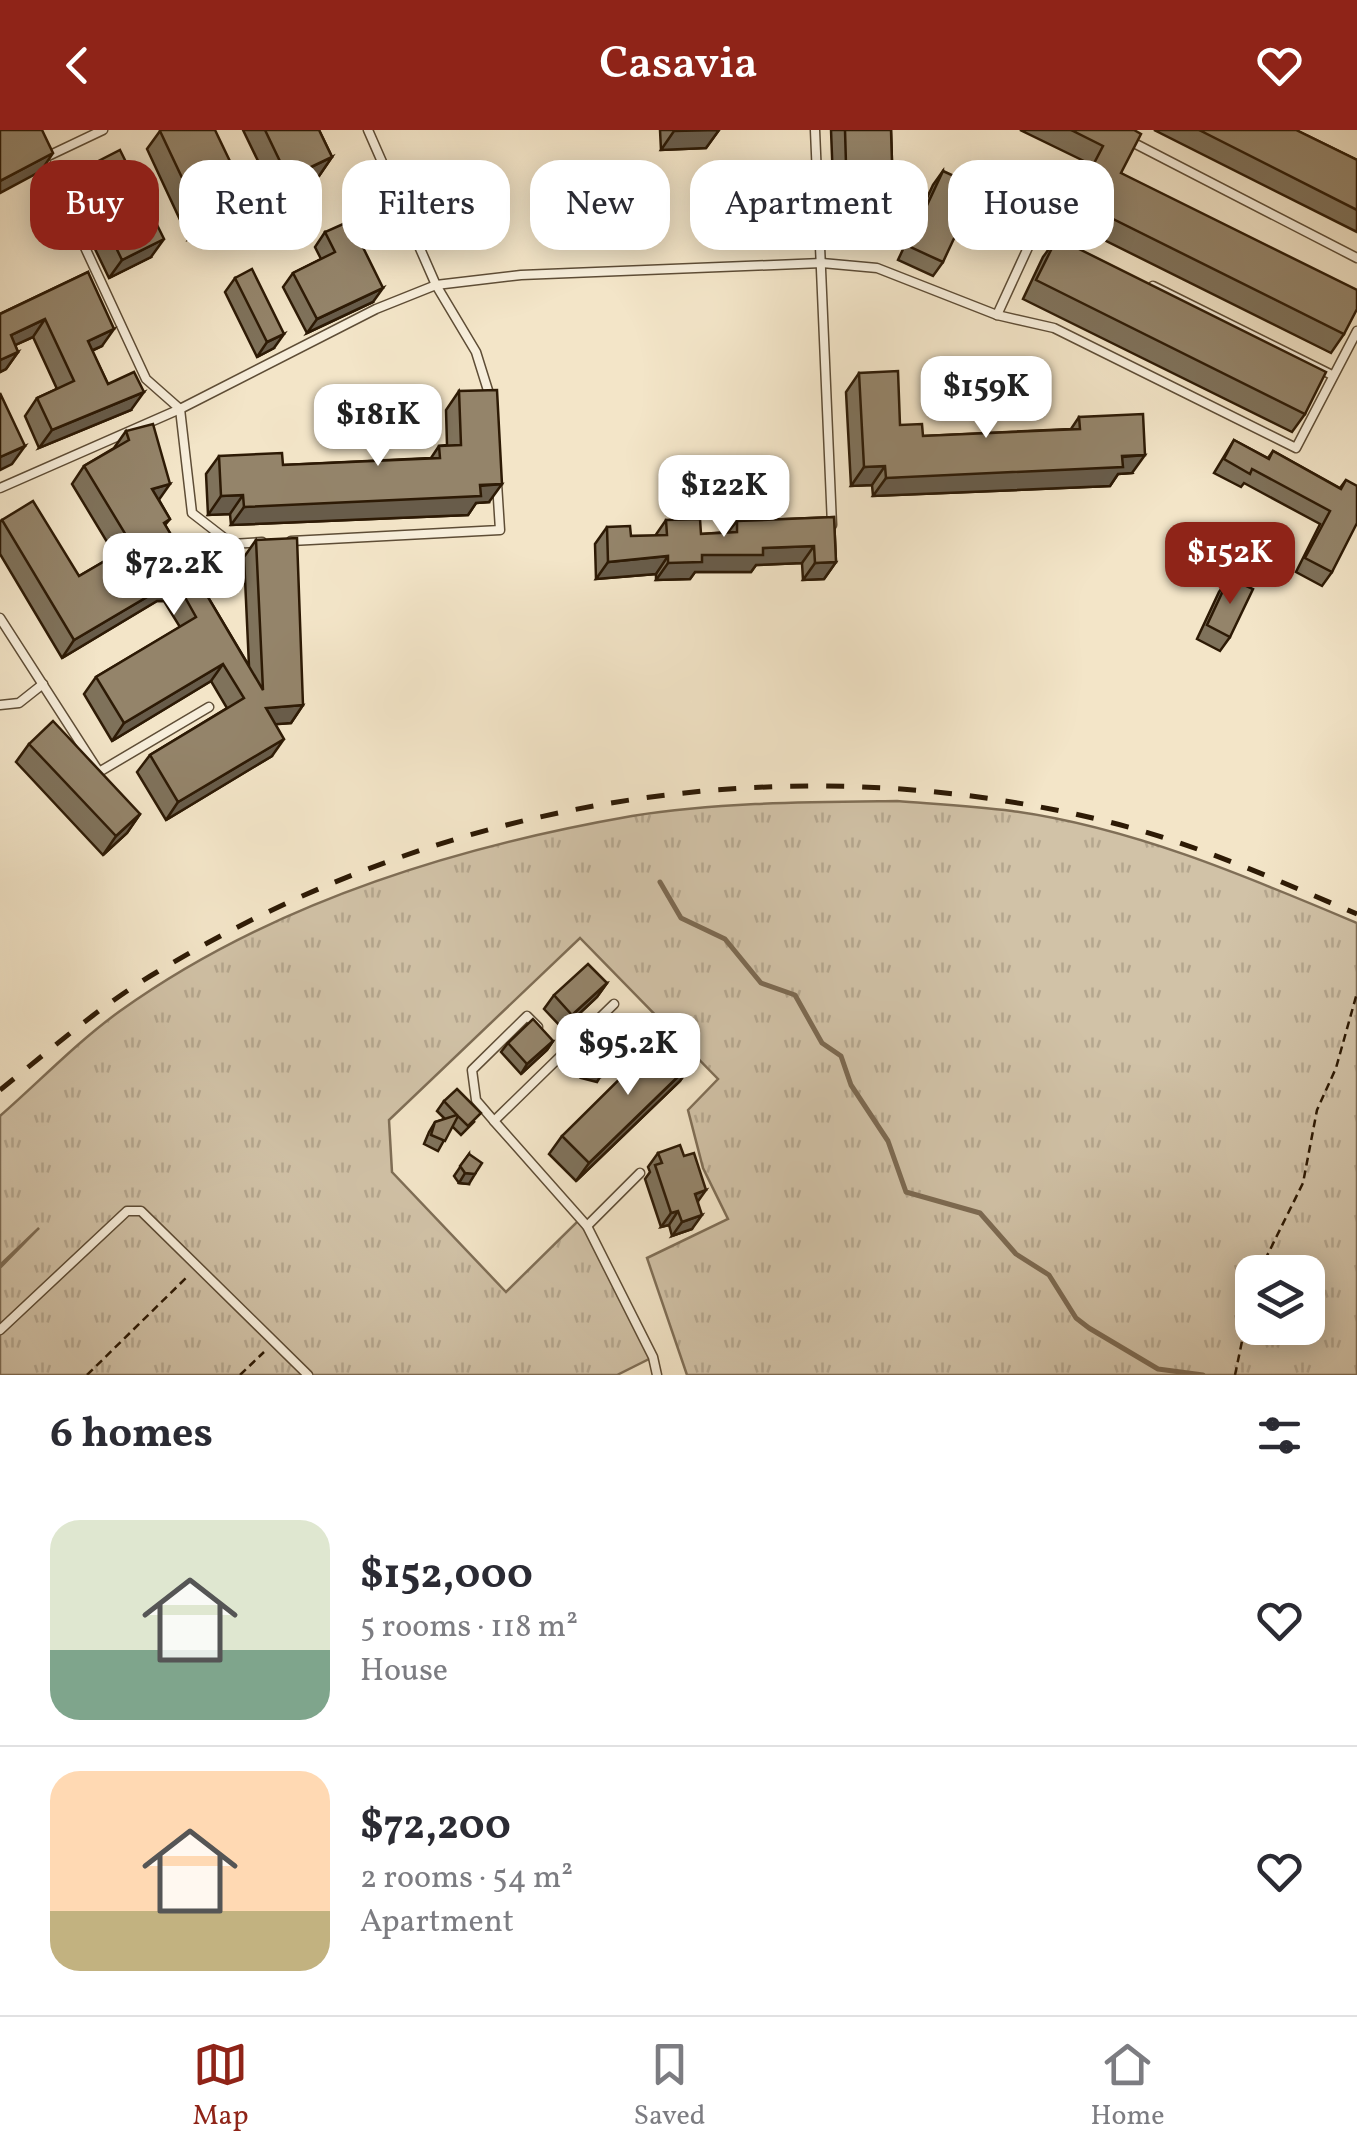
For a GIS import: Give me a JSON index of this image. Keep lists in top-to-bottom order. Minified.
{"page":{"header":"Casavia","chip":["Buy","Rent","Filters","New","Apartment","House"],"price":["$159K","$181K","$122K","$152K","$72.2K","$95.2K"],"heading":"6 homes","list":[{"name":"$152,000","note":"5 rooms · 118 m² · House"},{"name":"$72,200","note":"2 rooms · 54 m² · Apartment"}],"tabs":["Map","Saved","Home"]}}
